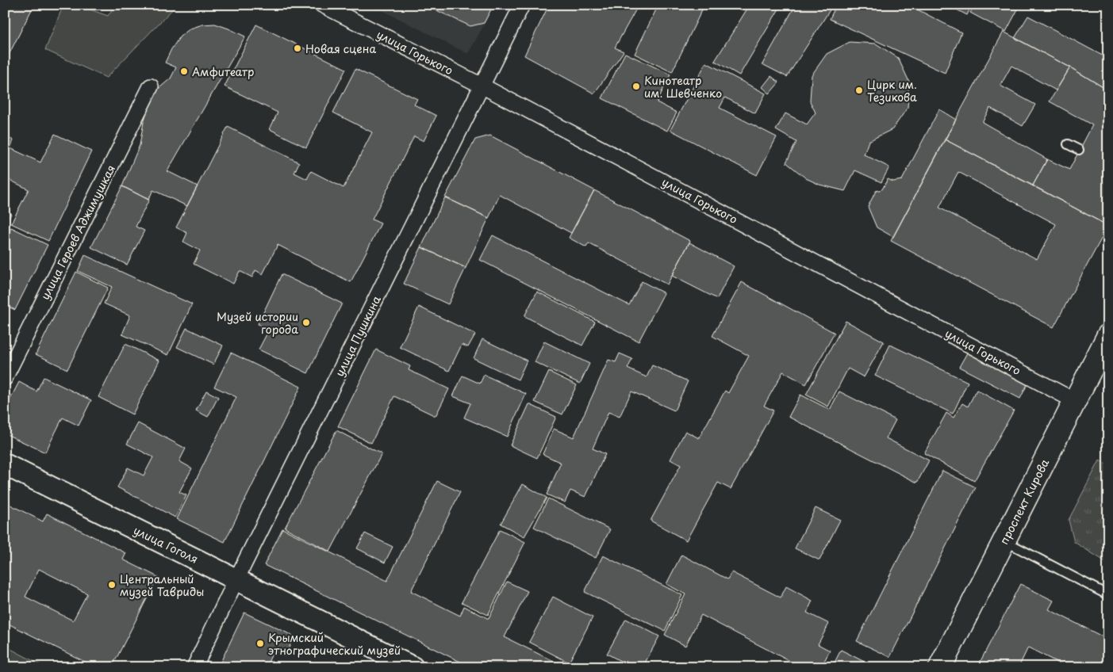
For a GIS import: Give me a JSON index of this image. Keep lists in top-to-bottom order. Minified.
{"streets":{"main road":["проспект Кирова","улица Гоголя"],"street":["улица Горького","улица Героев Аджимушкая","улица Пушкина"]},"crossings":[["улица Горького","улица Пушкина"],["улица Горького","проспект Кирова"],["улица Пушкина","улица Гоголя"]],"places":["Новая сцена","Амфитеатр","Кинотеатр им. Шевченко","Цирк им. Тезикова","Музей истории города","Центральный музей Тавриды","Крымский этнографический музей"]}
